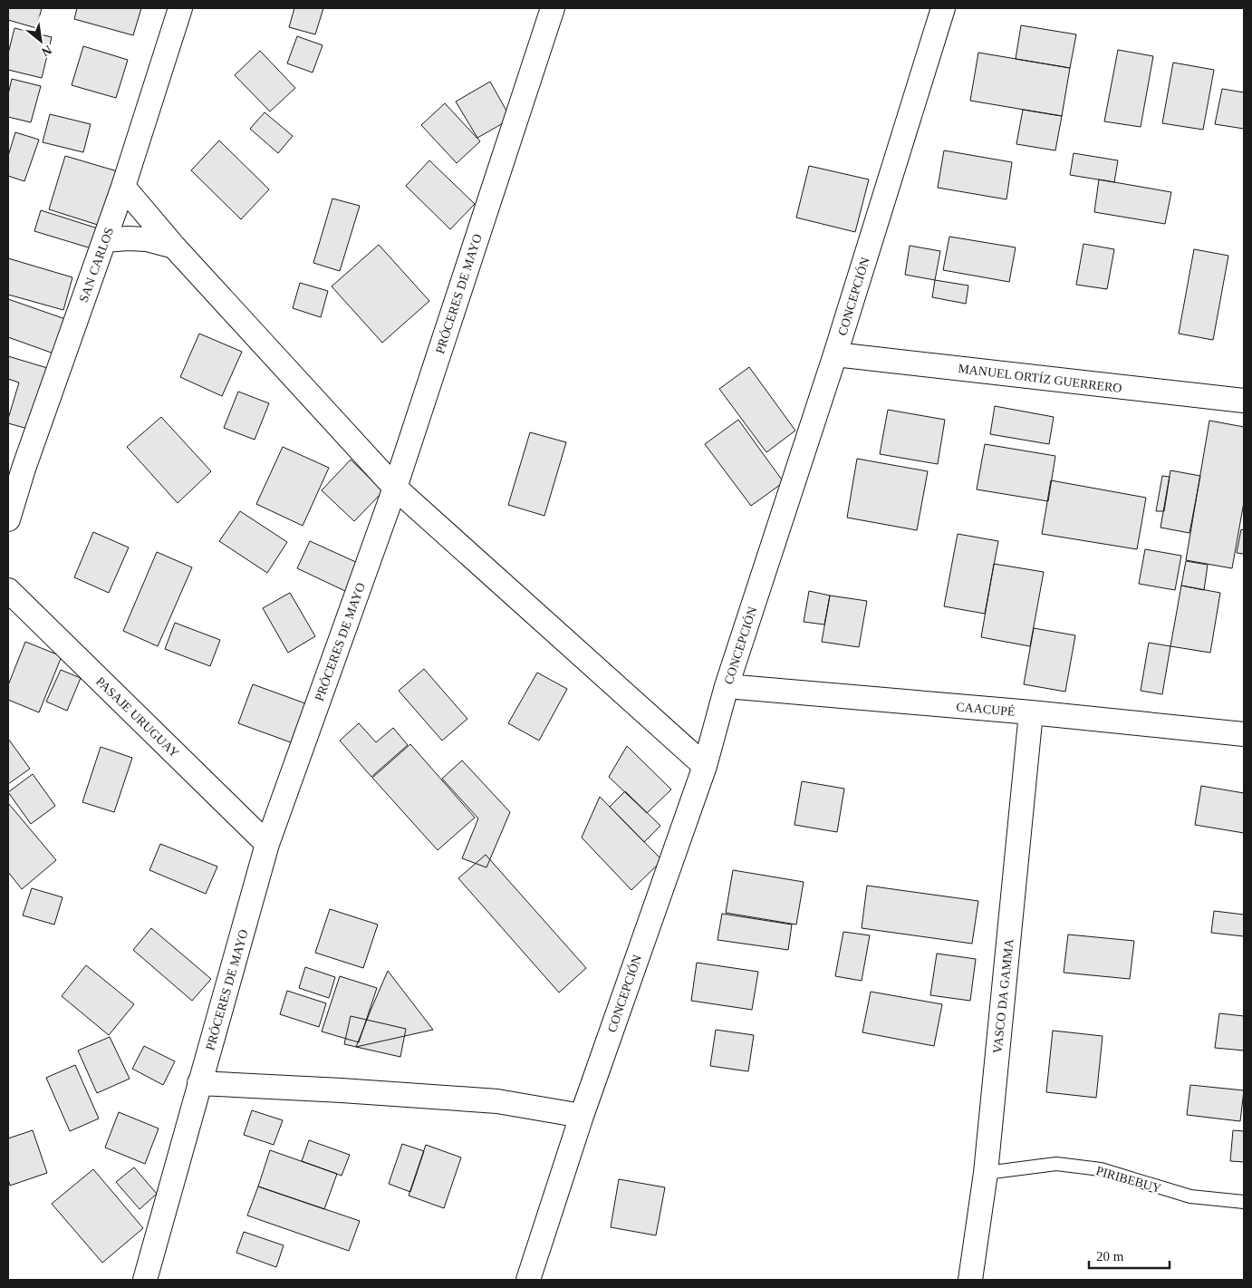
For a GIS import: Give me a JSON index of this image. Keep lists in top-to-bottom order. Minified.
{"streets":{"street":["SAN CARLOS","PRÓCERES DE MAYO","CONCEPCIÓN","MANUEL ORTÍZ GUERRERO","CAACUPÉ","PASAJE URUGUAY","VASCO DA GAMMA"],"lane":["PIRIBEBUY"]},"crossings":[["PRÓCERES DE MAYO","PASAJE URUGUAY"],["CONCEPCIÓN","MANUEL ORTÍZ GUERRERO"],["CONCEPCIÓN","CAACUPÉ"],["CAACUPÉ","VASCO DA GAMMA"],["VASCO DA GAMMA","PIRIBEBUY"]],"scale_bar":"20 m","north":"bottom right"}
